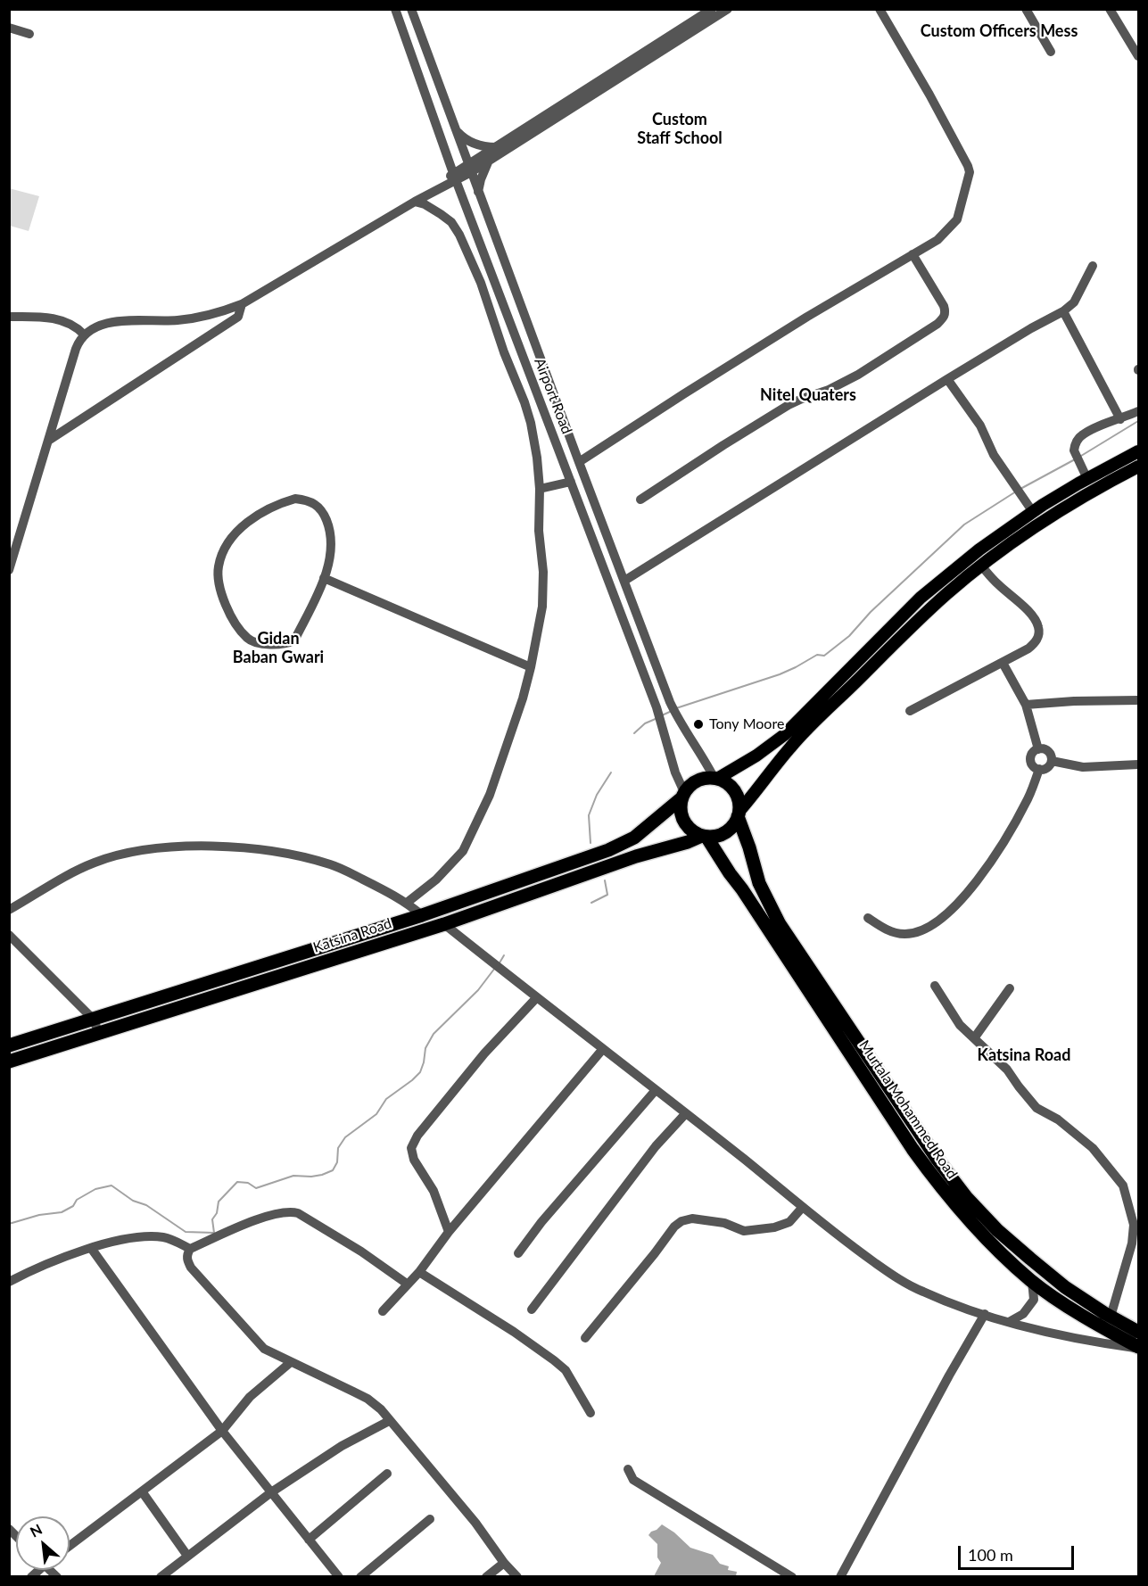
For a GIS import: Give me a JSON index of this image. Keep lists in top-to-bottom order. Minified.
{"streets":{"highway":["Katsina Road","Murtala Mohammed Road"],"street":["Airport Road"]},"crossings":[["Airport Road","Katsina Road"],["Airport Road","Murtala Mohammed Road"],["Katsina Road","Murtala Mohammed Road"]],"districts":["Custom Officers Mess","Custom Staff School","Nitel Quaters","Gidan Baban Gwari","Katsina Road"],"places":["Tony Moore"],"scale_bar":"100 m","north":"top left"}
